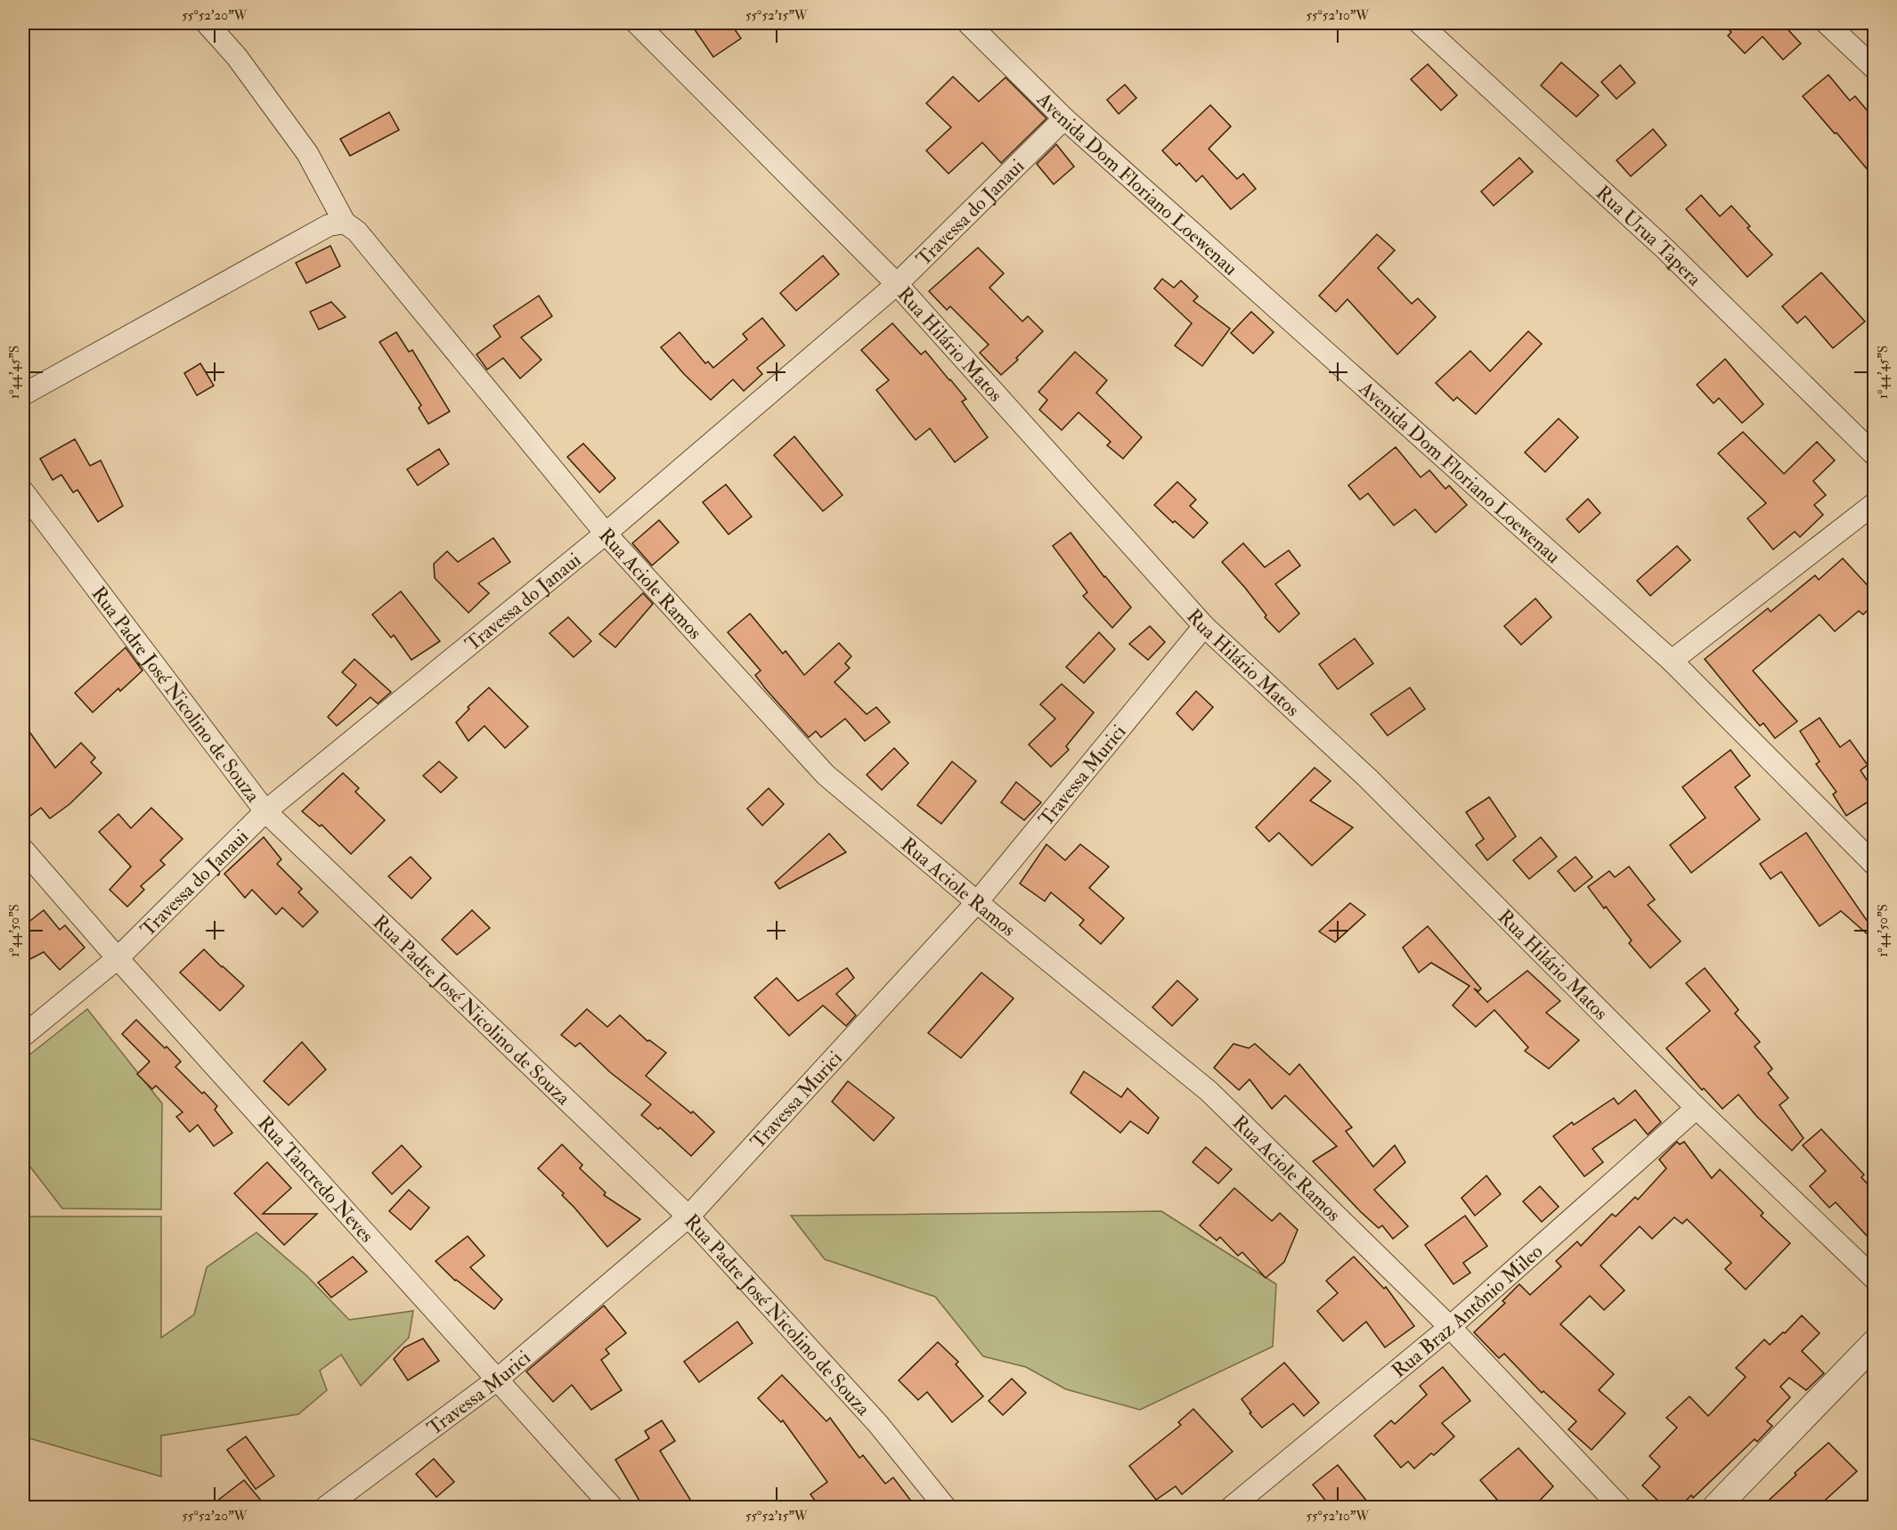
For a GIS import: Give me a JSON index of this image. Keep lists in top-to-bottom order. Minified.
{"streets":{"street":["Avenida Dom Floriano Loewenau","Travessa do Janaui","Rua Urua Tapera","Rua Hilário Matos","Rua Aciole Ramos","Rua Padre José Nicolino de Souza","Travessa Murici","Rua Tancredo Neves","Rua Braz Antônio Mileo"]},"crossings":[["Avenida Dom Floriano Loewenau","Travessa do Janaui"],["Travessa do Janaui","Rua Hilário Matos"],["Travessa do Janaui","Rua Aciole Ramos"],["Travessa do Janaui","Rua Padre José Nicolino de Souza"],["Travessa do Janaui","Rua Tancredo Neves"],["Rua Hilário Matos","Travessa Murici"],["Rua Hilário Matos","Rua Braz Antônio Mileo"],["Rua Aciole Ramos","Travessa Murici"],["Rua Aciole Ramos","Rua Braz Antônio Mileo"],["Rua Padre José Nicolino de Souza","Travessa Murici"],["Travessa Murici","Rua Tancredo Neves"]],"coordinates":["55°52'20\"W","55°52'15\"W","55°52'10\"W","1°44'45\"S","1°44'50\"S"]}
